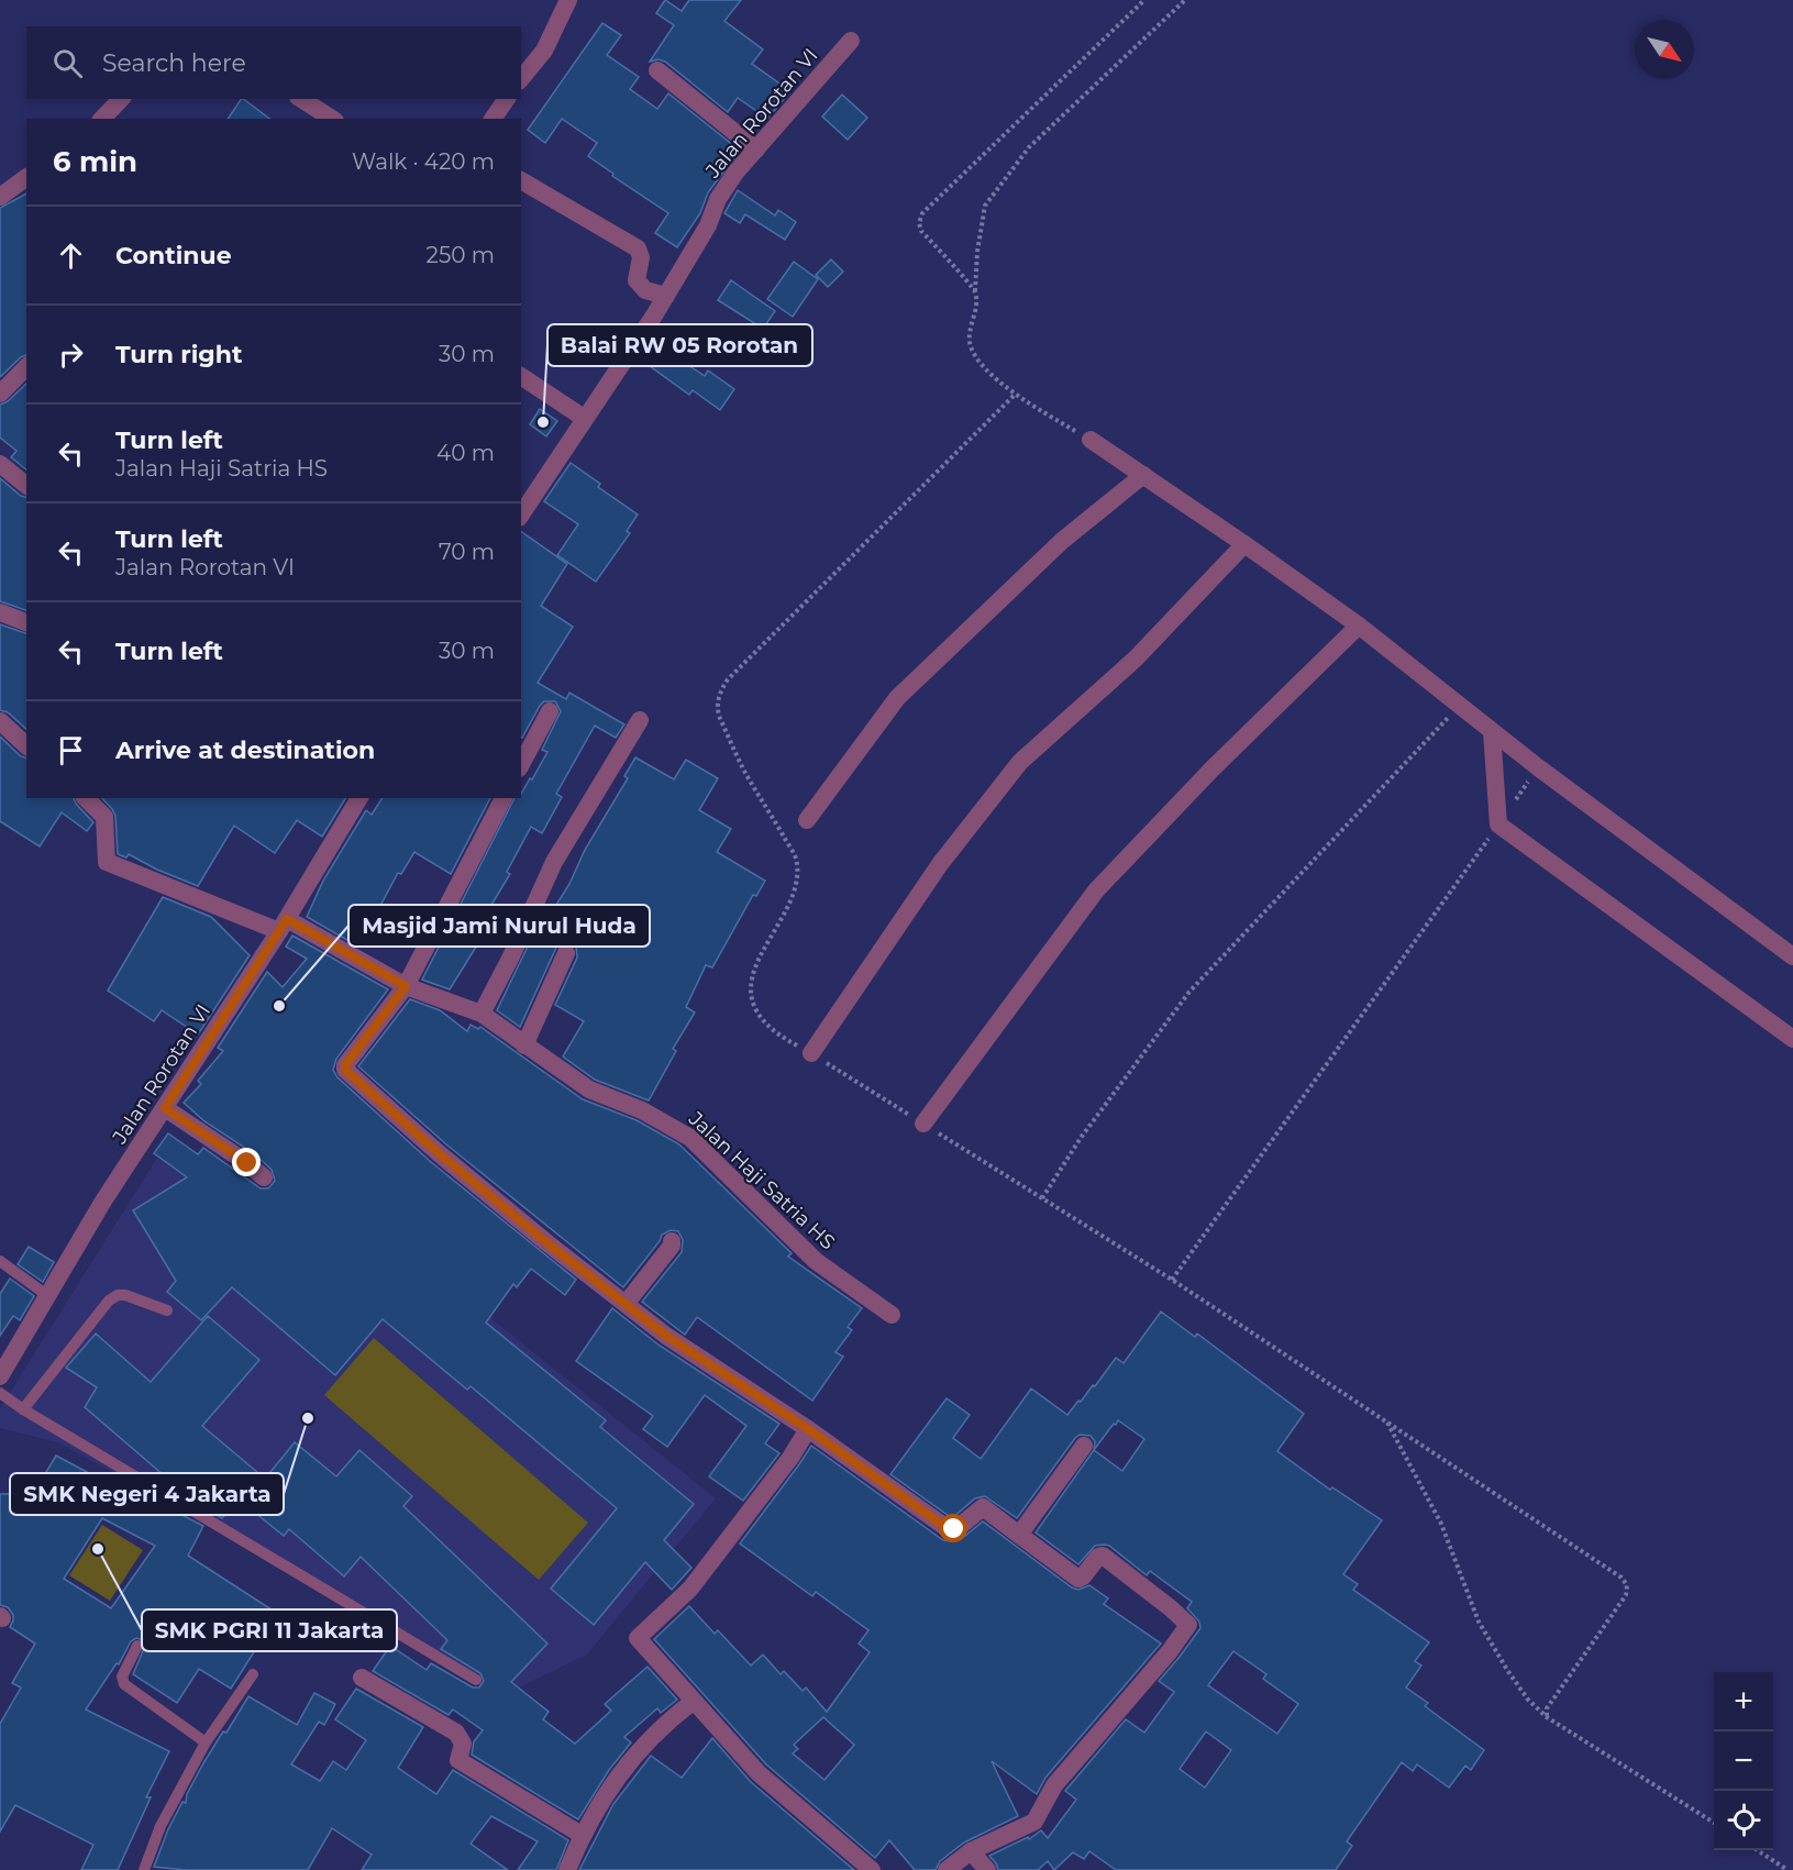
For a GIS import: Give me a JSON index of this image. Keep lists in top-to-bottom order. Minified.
{"streets":{"street":["Jalan Rorotan VI","Jalan Haji Satria HS"]},"crossings":[["Jalan Rorotan VI","Jalan Haji Satria HS"]],"places":["Balai RW 05 Rorotan","Masjid Jami Nurul Huda","SMK Negeri 4 Jakarta","SMK PGRI 11 Jakarta"],"north":"bottom right","page":{"search":"Search here","heading":["6 min","Walk · 420 m"],"list":[["Continue","250 m"],["Turn right","30 m"],["Turn left","Jalan Haji Satria HS","40 m"],["Turn left","Jalan Rorotan VI","70 m"],["Turn left","30 m"],"Arrive at destination"],"map_buttons":["+","−"]}}
